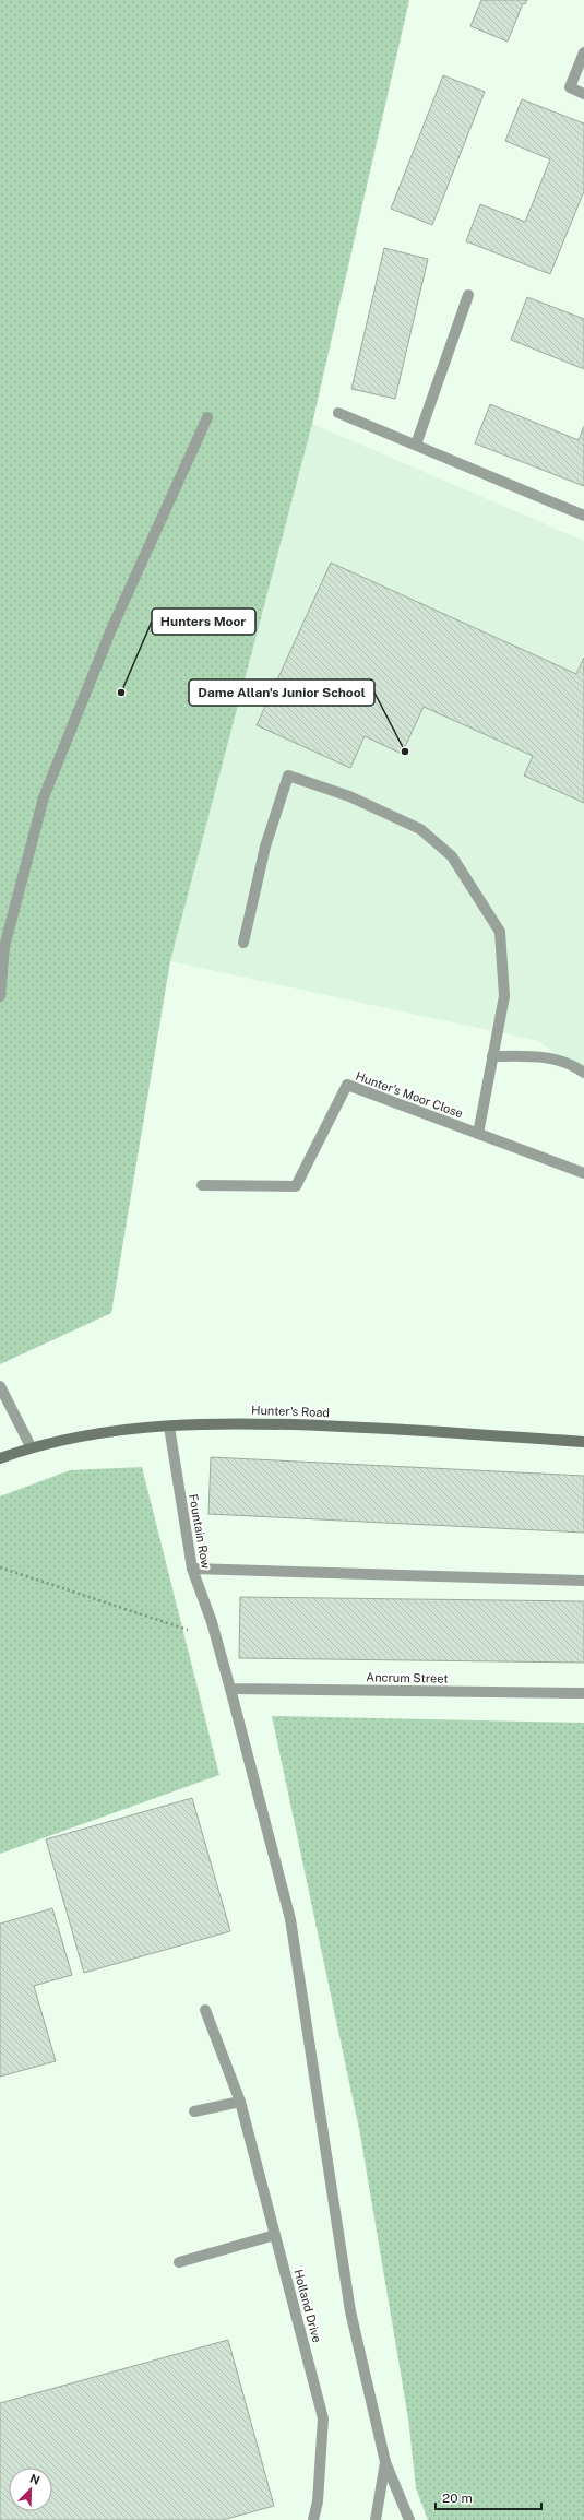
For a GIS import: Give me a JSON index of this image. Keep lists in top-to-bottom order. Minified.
{"streets":{"street":["Hunter's Moor Close","Hunter's Road","Fountain Row","Ancrum Street","Holland Drive"]},"crossings":[["Hunter's Road","Fountain Row"],["Fountain Row","Ancrum Street"]],"places":["Hunters Moor","Dame Allan's Junior School"],"scale_bar":"20 m","north":"top right"}
